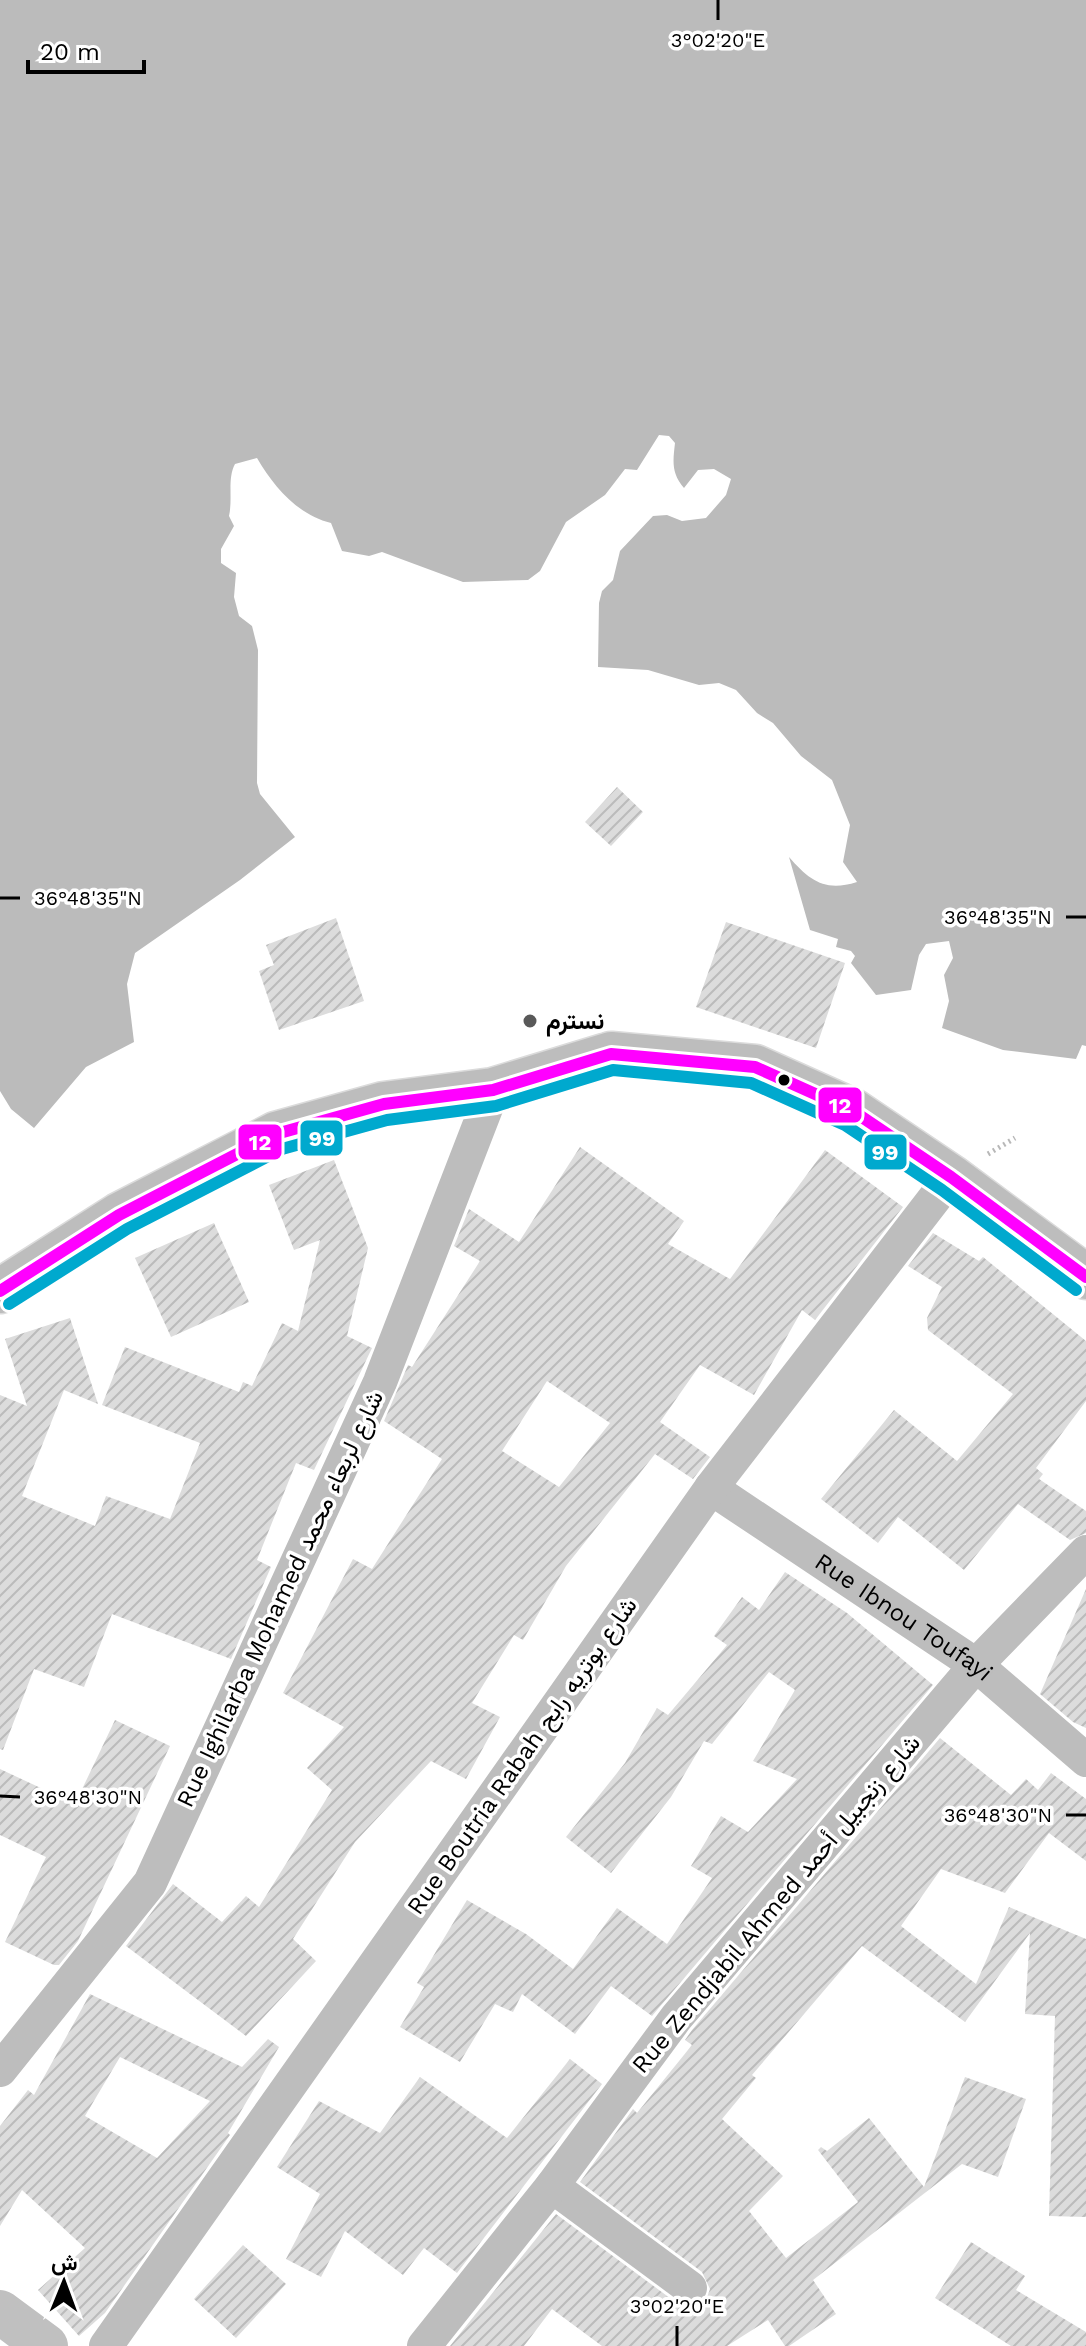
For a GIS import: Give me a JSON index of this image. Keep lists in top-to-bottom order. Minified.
{"streets":{"street":["Rue Ighilarba Mohamed شارع لربعاء محمد","Rue Ibnou Toufayi","Rue Boutria Rabah شارع بوتريه رابح","Rue Zendjabil Ahmed شارع زنجبيل أحمد"]},"crossings":[["Rue Ibnou Toufayi","Rue Boutria Rabah شارع بوتريه رابح"],["Rue Ibnou Toufayi","Rue Zendjabil Ahmed شارع زنجبيل أحمد"]],"places":["نسترم"],"lines":["transit line 12","transit line 99"],"scale_bar":"20 m","north":"top","coordinates":["3°02'20\"E","36°48'35\"N","36°48'30\"N"]}
